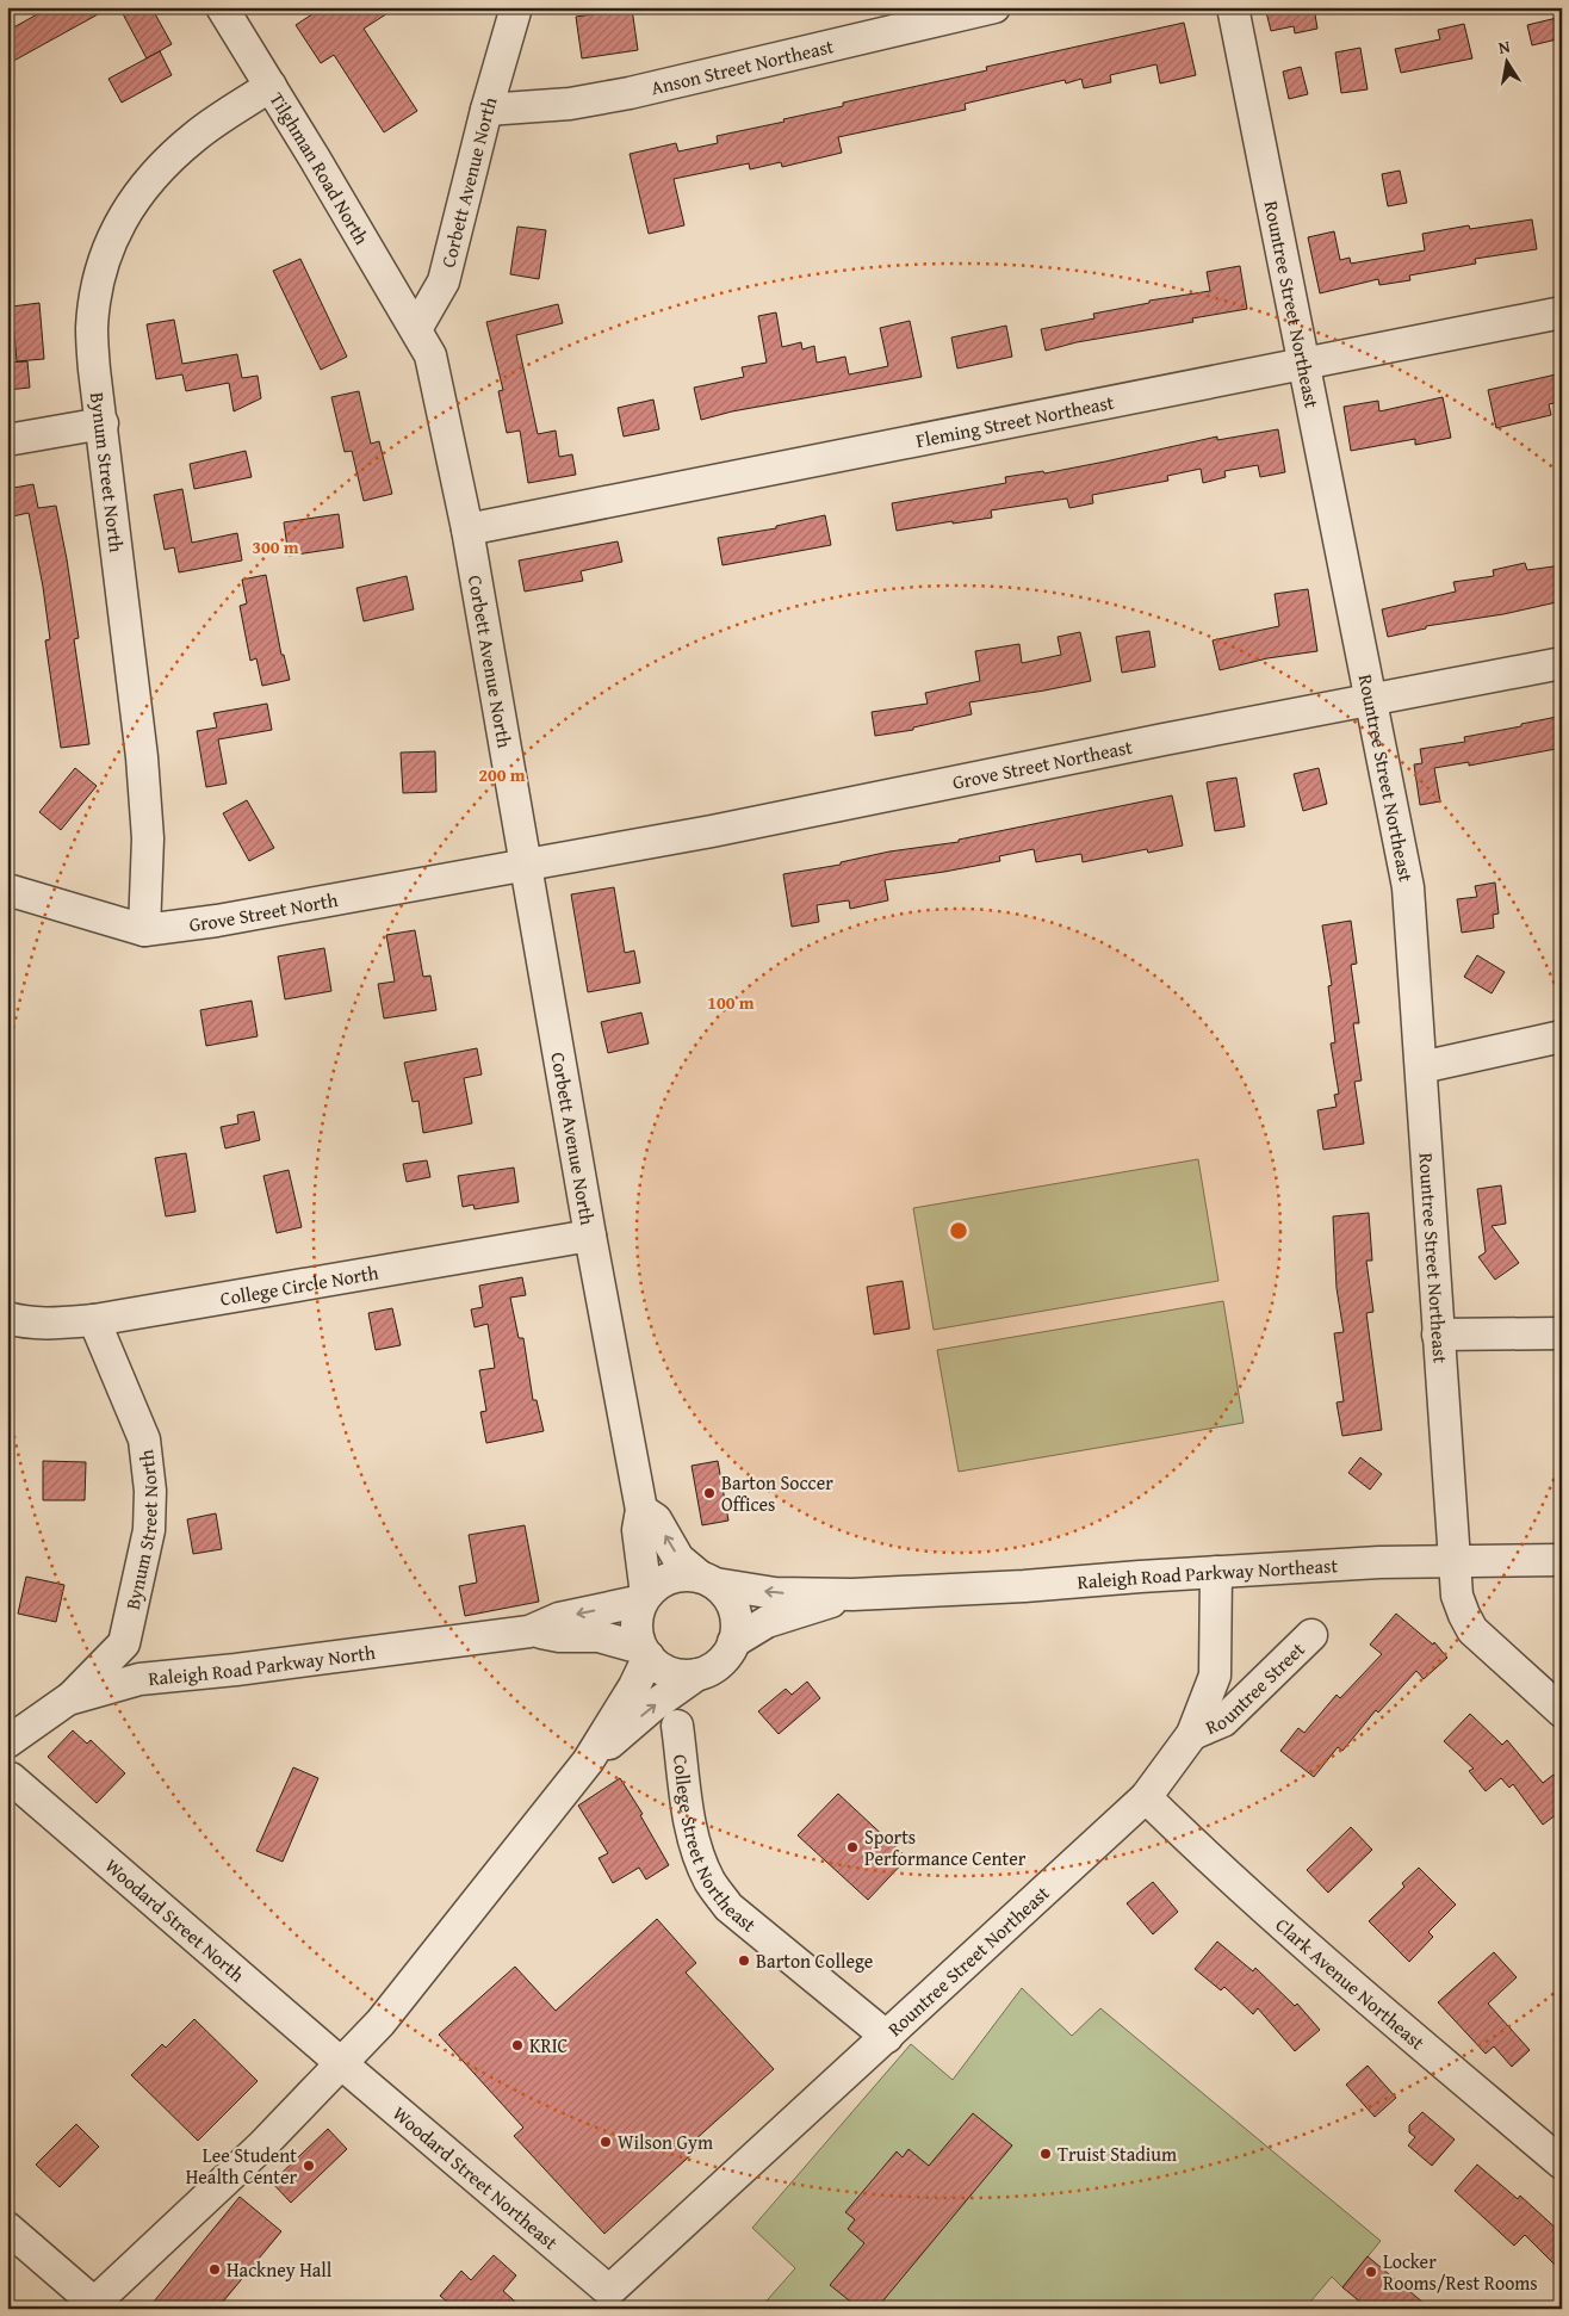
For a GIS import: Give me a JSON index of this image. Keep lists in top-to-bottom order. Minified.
{"streets":{"street":["Anson Street Northeast","Tilghman Road North","Corbett Avenue North","Rountree Street Northeast","Fleming Street Northeast","Bynum Street North","Grove Street Northeast","Grove Street North","College Circle North","Raleigh Road Parkway Northeast","Raleigh Road Parkway North","Rountree Street","College Street Northeast","Woodard Street North","Clark Avenue Northeast","Woodard Street Northeast"]},"crossings":[["Anson Street Northeast","Corbett Avenue North"],["Tilghman Road North","Corbett Avenue North"],["Tilghman Road North","Bynum Street North"],["Corbett Avenue North","Fleming Street Northeast"],["Corbett Avenue North","Grove Street Northeast"],["Corbett Avenue North","Grove Street North"],["Corbett Avenue North","College Circle North"],["Corbett Avenue North","Raleigh Road Parkway Northeast"],["Corbett Avenue North","Raleigh Road Parkway North"],["Rountree Street Northeast","Fleming Street Northeast"],["Rountree Street Northeast","Grove Street Northeast"],["Rountree Street Northeast","Raleigh Road Parkway Northeast"],["Rountree Street Northeast","Rountree Street"],["Rountree Street Northeast","College Street Northeast"],["Rountree Street Northeast","Clark Avenue Northeast"],["Rountree Street Northeast","Woodard Street Northeast"],["Bynum Street North","Grove Street North"],["Bynum Street North","College Circle North"],["Grove Street Northeast","Grove Street North"],["Raleigh Road Parkway Northeast","Raleigh Road Parkway North"],["Woodard Street North","Woodard Street Northeast"]],"places":["Barton Soccer Offices","Sports Performance Center","Barton College","KRIC","Wilson Gym","Truist Stadium","Lee Student Health Center","Hackney Hall","Locker Rooms/Rest Rooms"],"north":"top","rings":["300 m","200 m","100 m"]}
